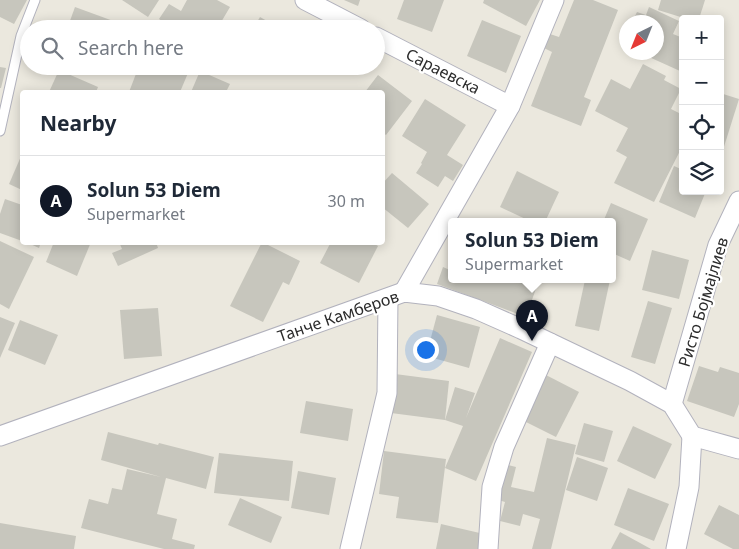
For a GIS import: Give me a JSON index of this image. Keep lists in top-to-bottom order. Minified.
{"streets":{"street":["Сараевска","Ристо Бојмајлиев","Танче Камберов"]},"crossings":[["Ристо Бојмајлиев","Танче Камберов"]],"north":"bottom left","page":{"map_buttons":["+","−"],"search":"Search here","heading":"Nearby","list":[{"mark":"A","name":"Solun 53 Diem","note":"Supermarket","value":"30 m"}],"popup":["Solun 53 Diem","Supermarket"],"pins":"A"}}
